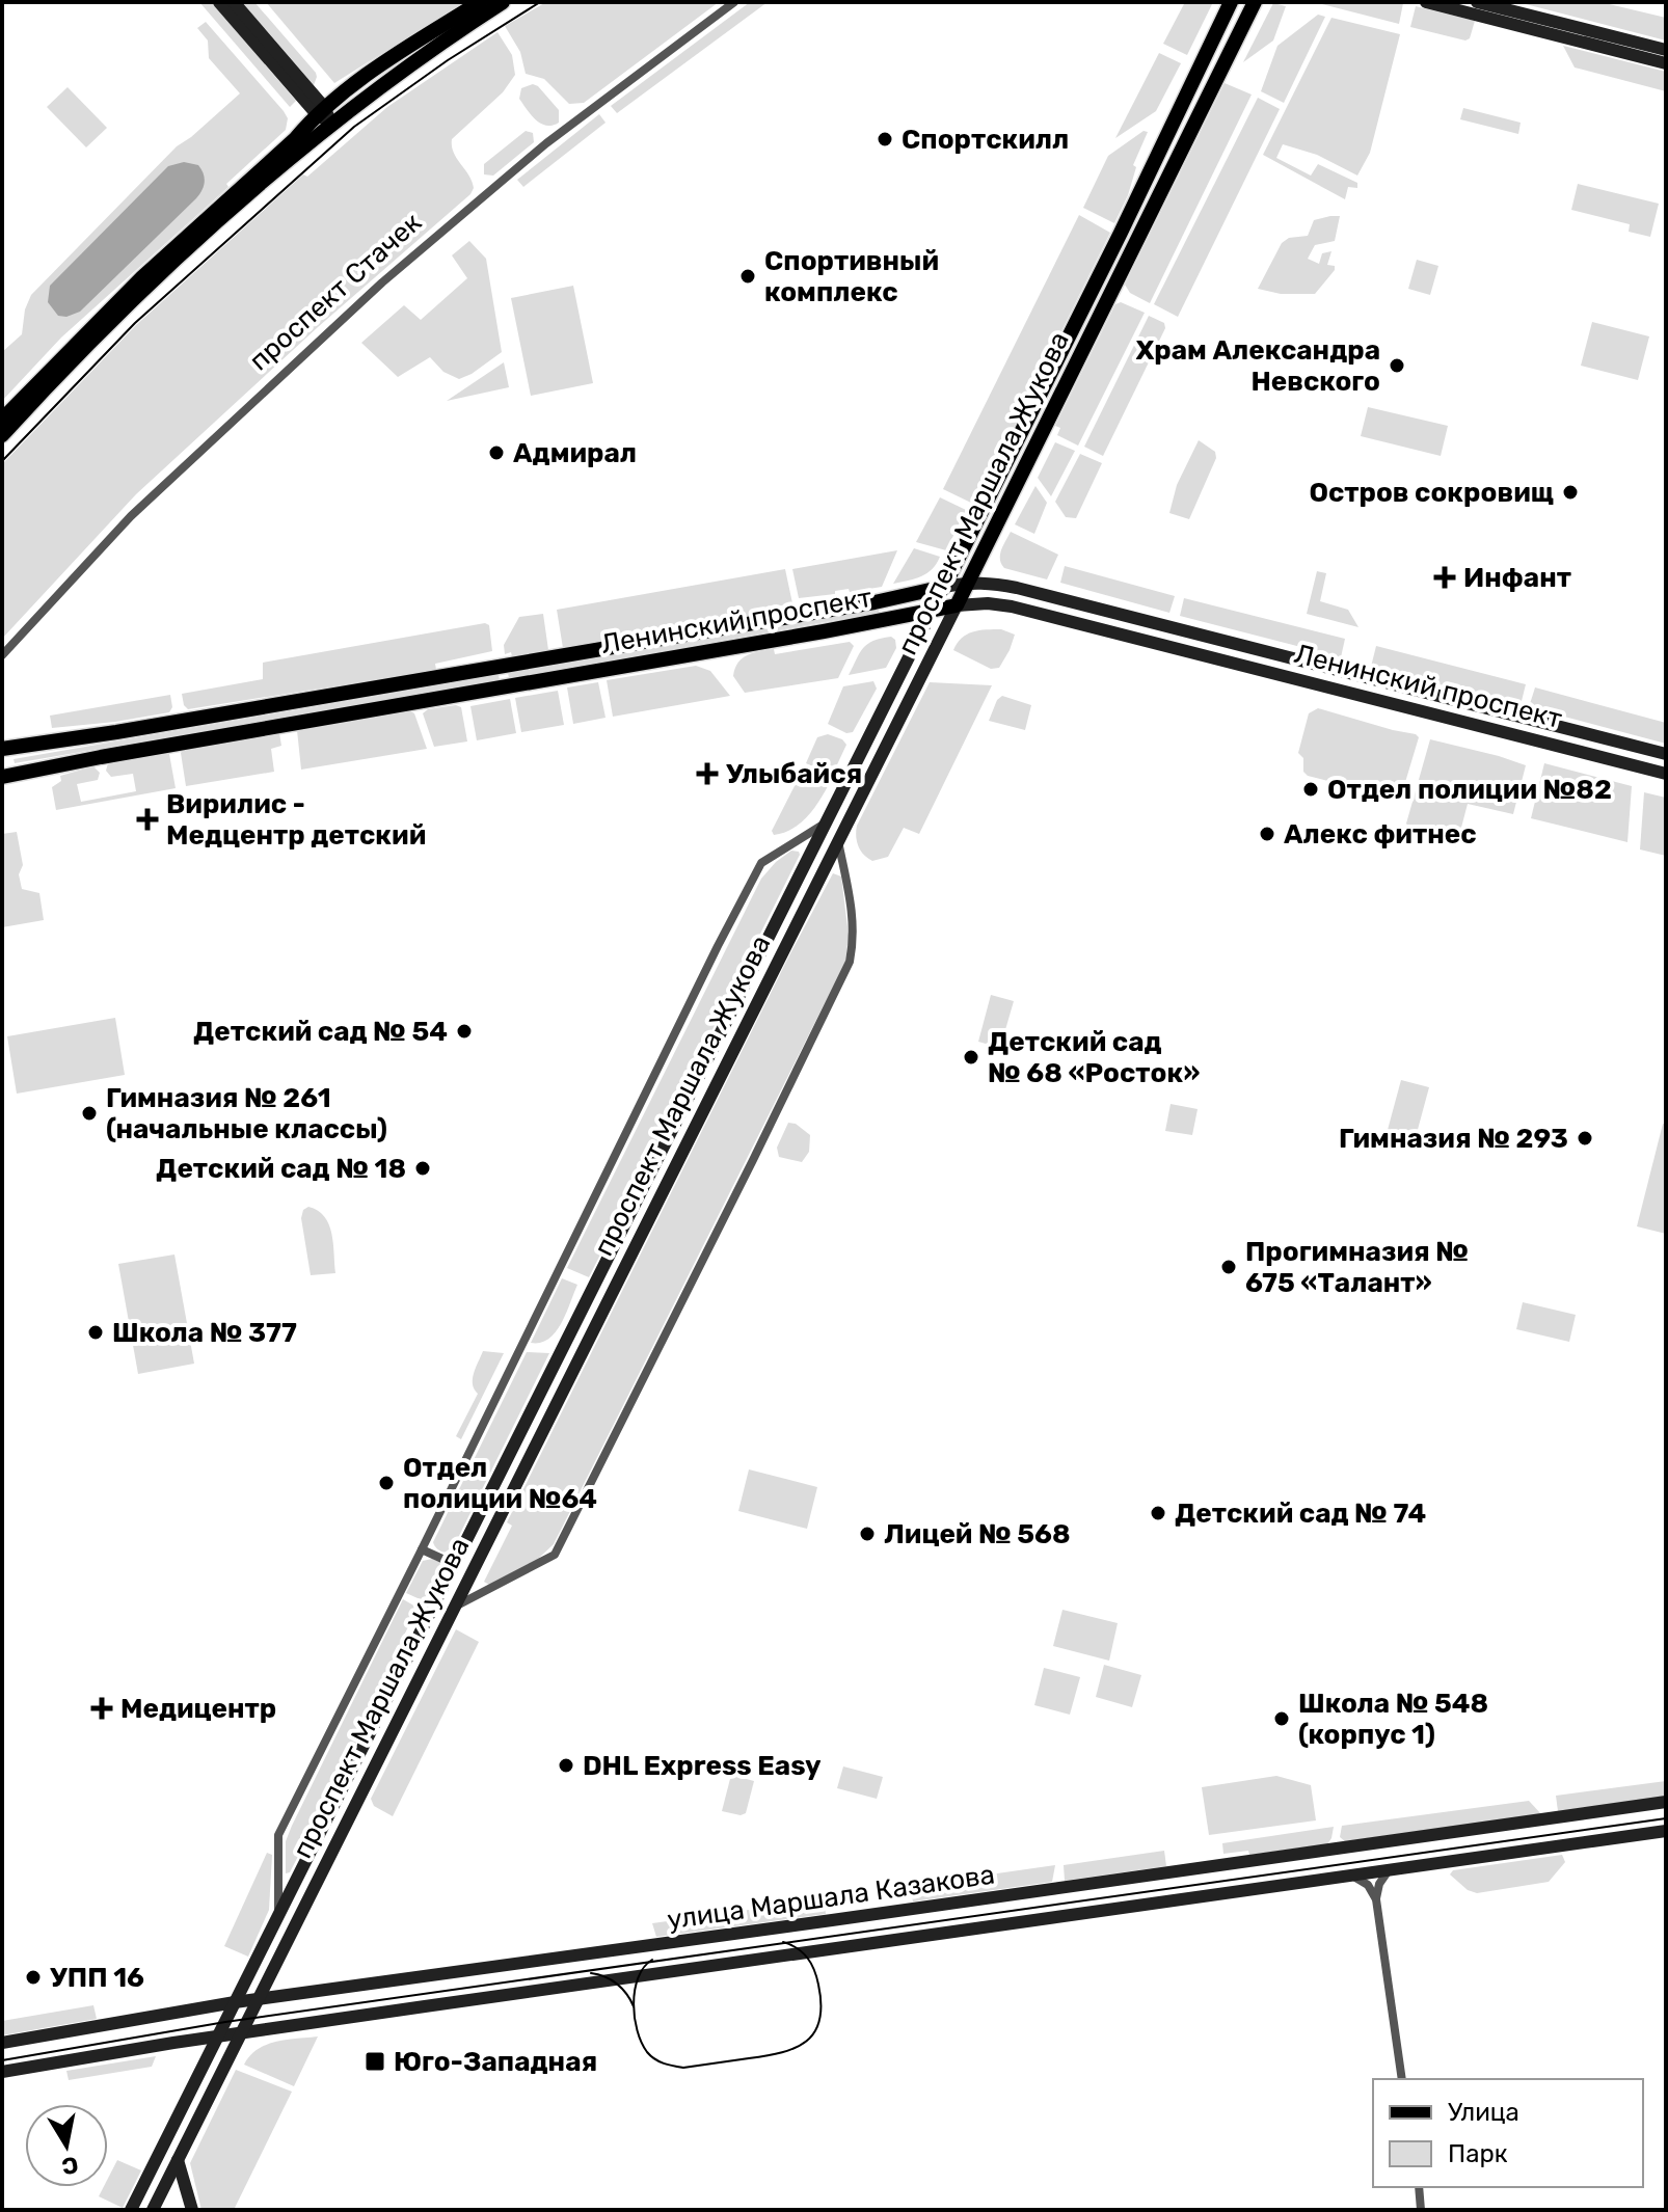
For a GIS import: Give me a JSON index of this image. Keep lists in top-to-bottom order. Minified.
{"streets":{"main road":["проспект Маршала Жукова","Ленинский проспект","улица Маршала Казакова"],"street":["проспект Стачек"]},"crossings":[["проспект Маршала Жукова","Ленинский проспект"],["проспект Маршала Жукова","улица Маршала Казакова"]],"places":{"other":["Спортскилл","Спортивный комплекс","Храм Александра Невского","Адмирал","Остров сокровищ","Отдел полиции №82","Алекс фитнес","Детский сад № 54","Детский сад № 68 «Росток»","Гимназия № 261 (начальные классы)","Гимназия № 293","Детский сад № 18","Прогимназия № 675 «Талант»","Школа № 377","Отдел полиции №64","Детский сад № 74","Лицей № 568","Школа № 548 (корпус 1)","DHL Express Easy","УПП 16"],"health":["Инфант","Улыбайся","Вирилис - Медцентр детский","Медицентр"],"transit":["Юго-Западная"]},"legend":["Улица","Парк"],"north":"bottom"}
